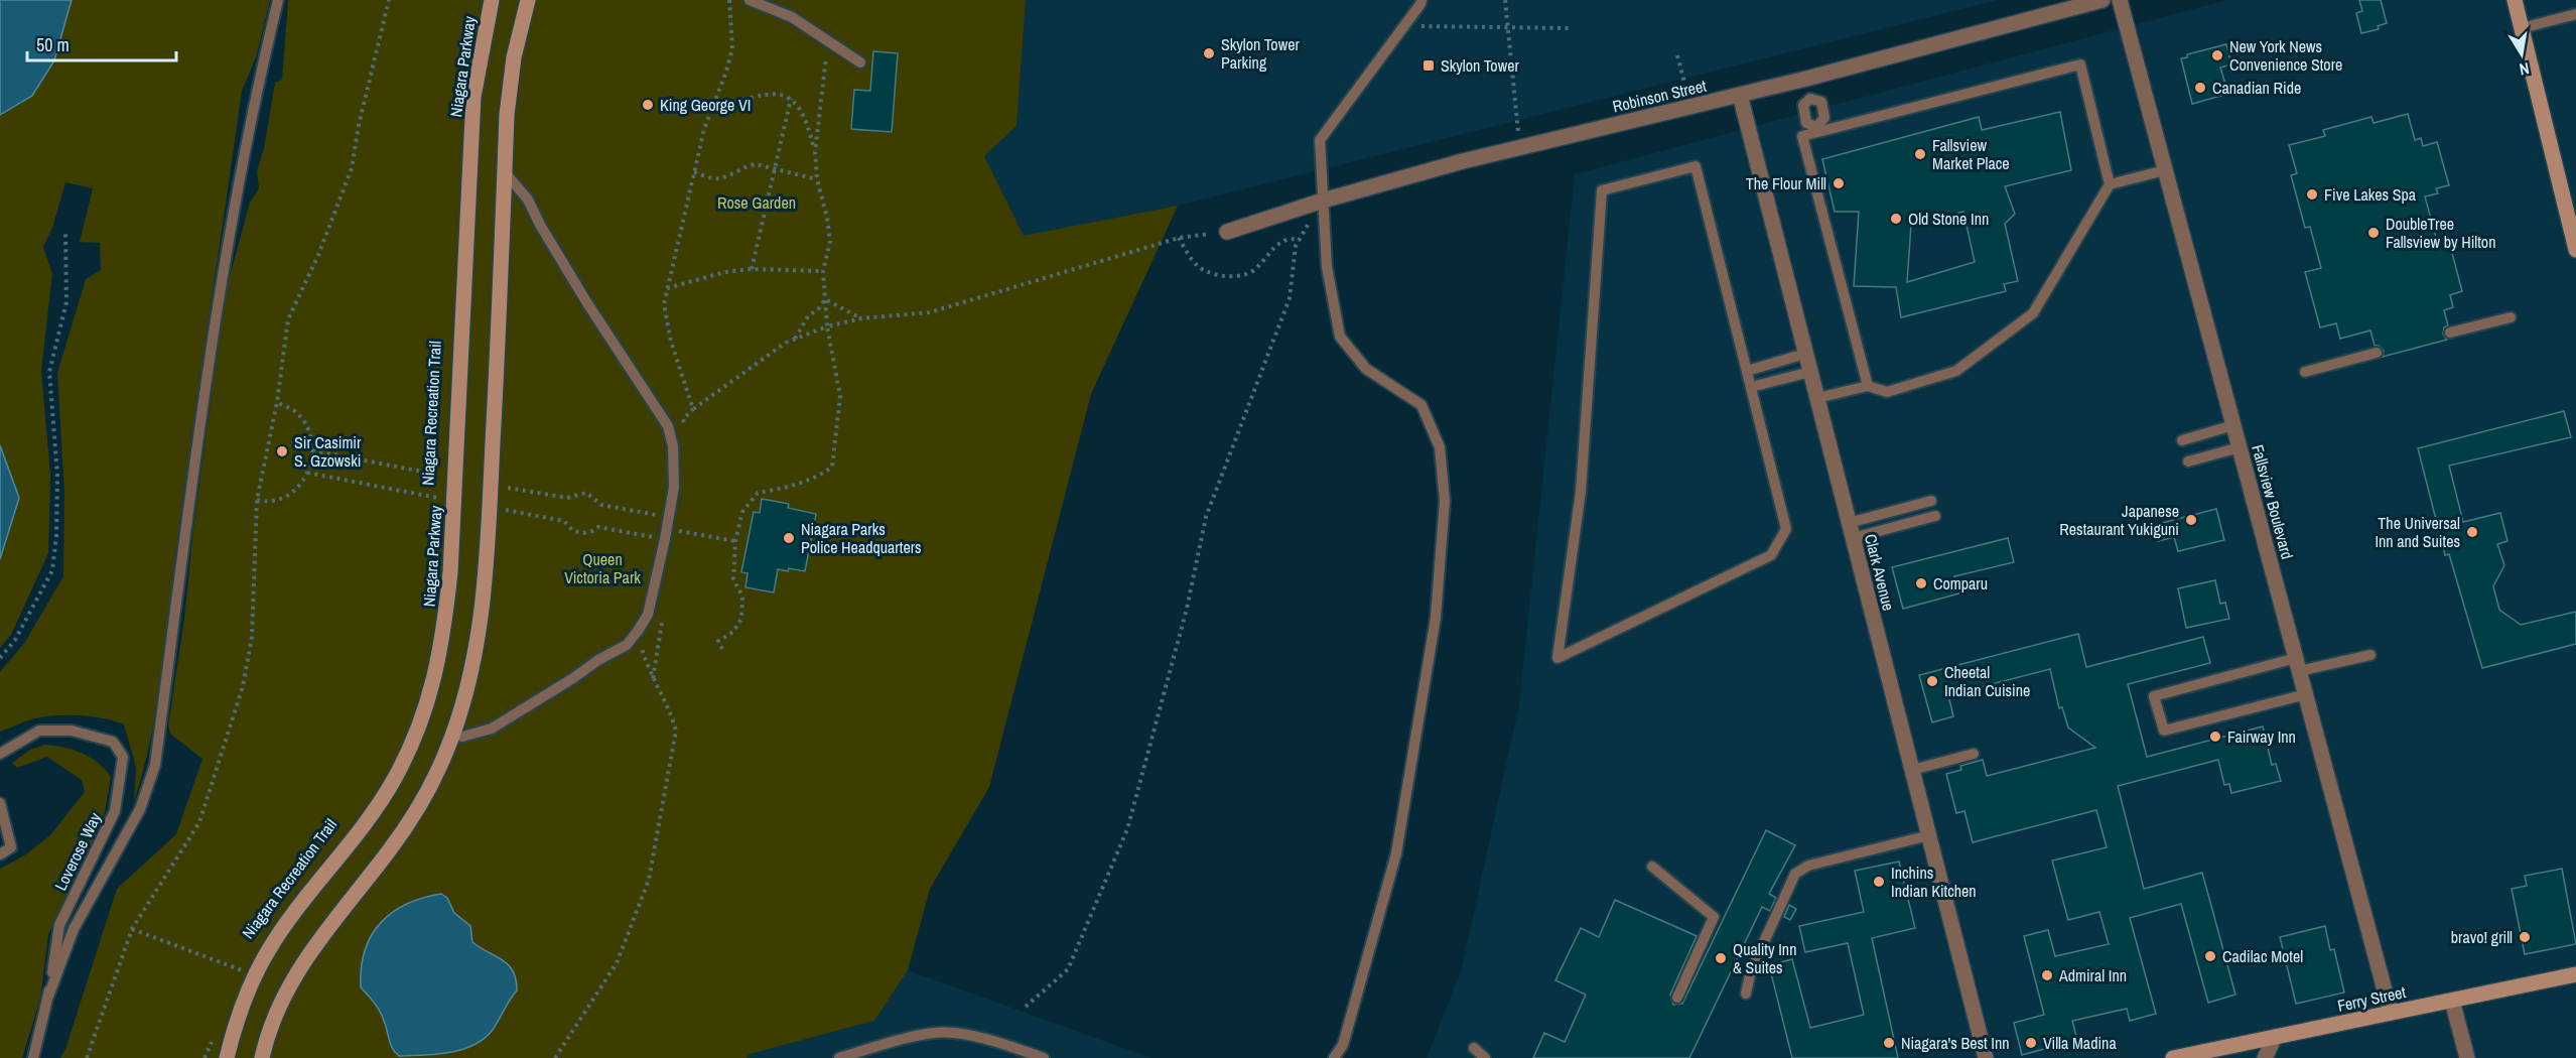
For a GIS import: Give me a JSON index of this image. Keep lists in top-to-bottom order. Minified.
{"streets":{"main road":["Niagara Parkway","Ferry Street"],"street":["Robinson Street","Fallsview Boulevard","Clark Avenue"],"lane":["Loverose Way"],"path":["Niagara Recreation Trail"]},"crossings":[["Robinson Street","Clark Avenue"],["Fallsview Boulevard","Ferry Street"]],"parks":["Rose Garden","Queen Victoria Park"],"places":{"other":["Skylon Tower Parking","New York News Convenience Store","Canadian Ride","King George VI","Fallsview Market Place","The Flour Mill","Five Lakes Spa","Old Stone Inn","DoubleTree Fallsview by Hilton","Sir Casimir S. Gzowski","Japanese Restaurant Yukiguni","The Universal Inn and Suites","Niagara Parks Police Headquarters","Comparu","Cheetal Indian Cuisine","Fairway Inn","Inchins Indian Kitchen","bravo! grill","Cadilac Motel","Quality Inn & Suites","Admiral Inn","Niagara's Best Inn","Villa Madina"],"transit":["Skylon Tower"]},"scale_bar":"50 m","north":"bottom"}
